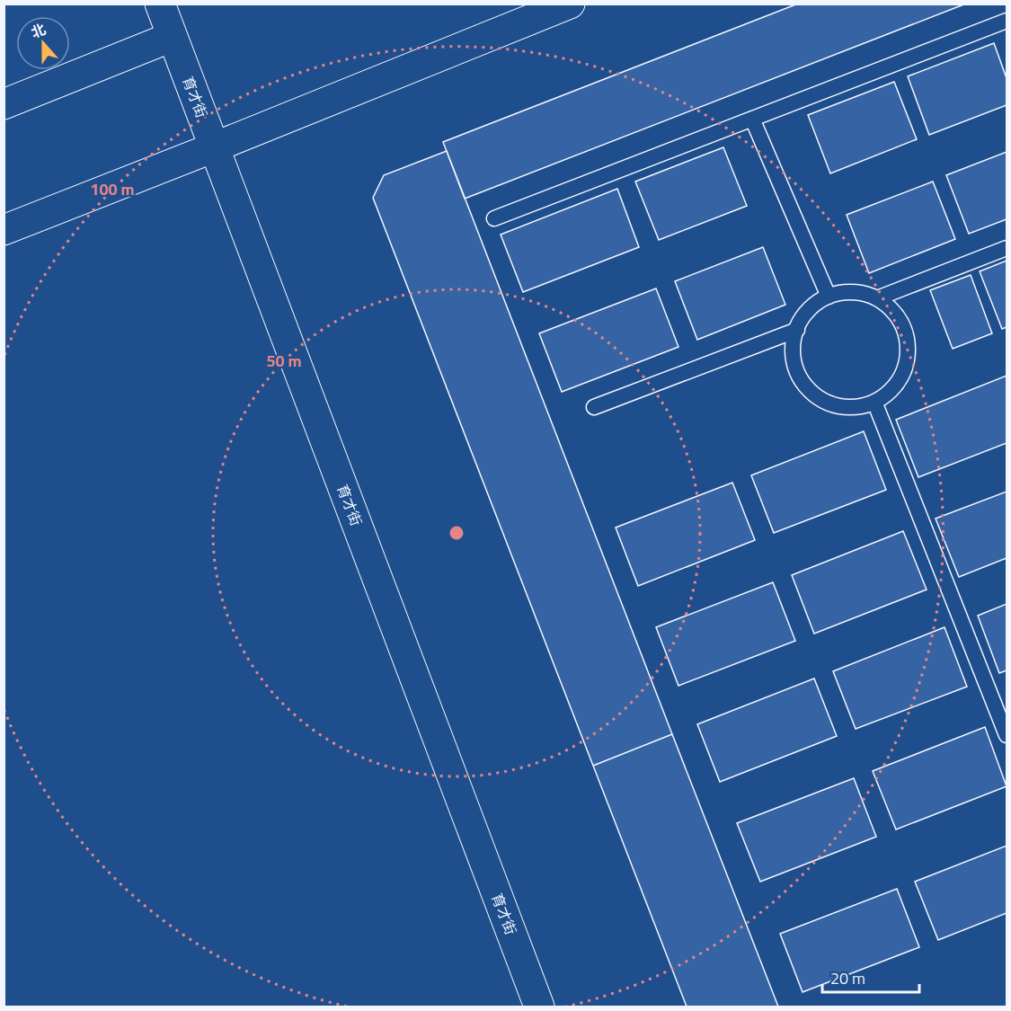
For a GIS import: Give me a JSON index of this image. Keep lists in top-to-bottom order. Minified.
{"streets":{"main road":["育才街"]},"scale_bar":"20 m","north":"top","rings":["100 m","50 m"]}
